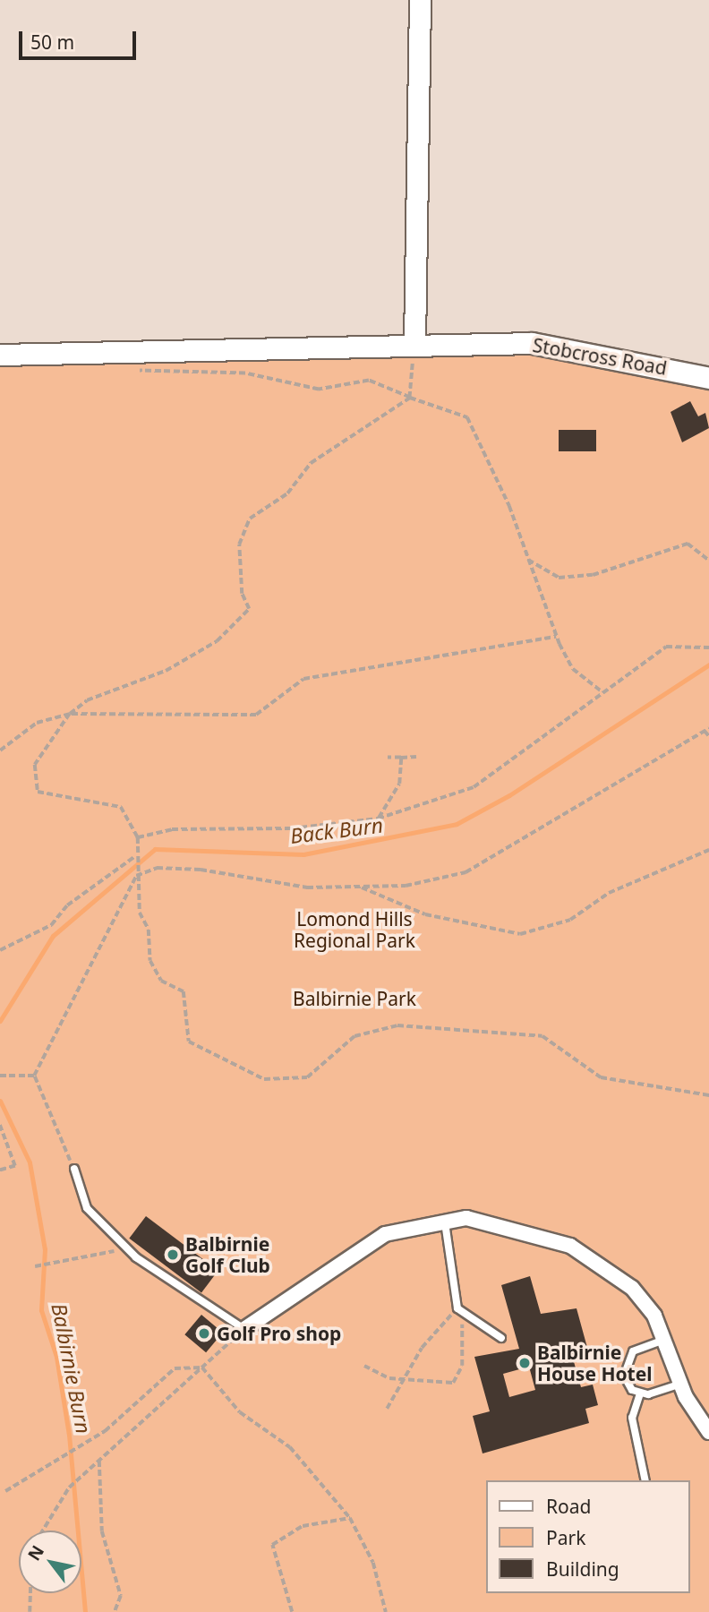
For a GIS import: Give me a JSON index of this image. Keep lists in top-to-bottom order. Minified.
{"streets":{"street":["Stobcross Road"]},"water":["Back Burn","Balbirnie Burn"],"parks":["Lomond Hills Regional Park","Balbirnie Park"],"places":["Balbirnie Golf Club","Golf Pro shop","Balbirnie House Hotel"],"legend":["Road","Park","Building"],"scale_bar":"50 m","north":"top left"}
